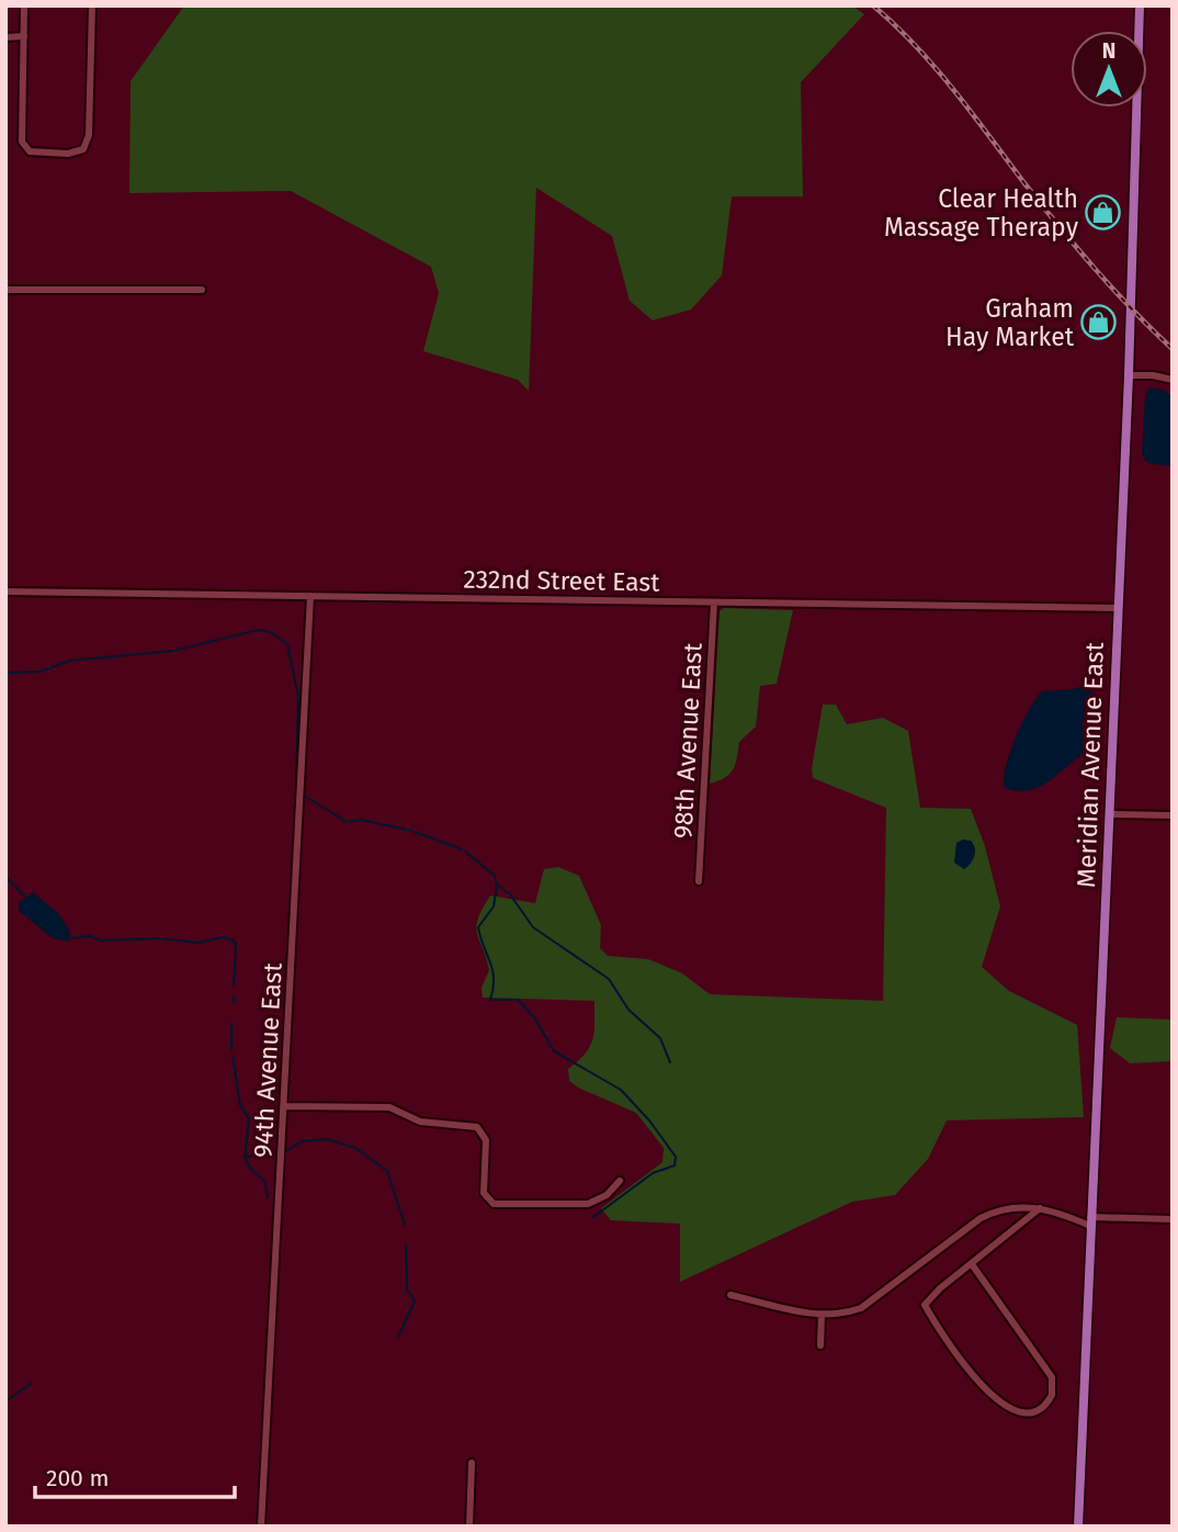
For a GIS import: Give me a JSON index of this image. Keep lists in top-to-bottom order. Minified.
{"streets":{"main road":["Meridian Avenue East"],"street":["232nd Street East","98th Avenue East","94th Avenue East"]},"crossings":[["232nd Street East","98th Avenue East"],["232nd Street East","Meridian Avenue East"],["232nd Street East","94th Avenue East"]],"places":{"shop":["Clear Health Massage Therapy","Graham Hay Market"]},"scale_bar":"200 m","north":"top"}
